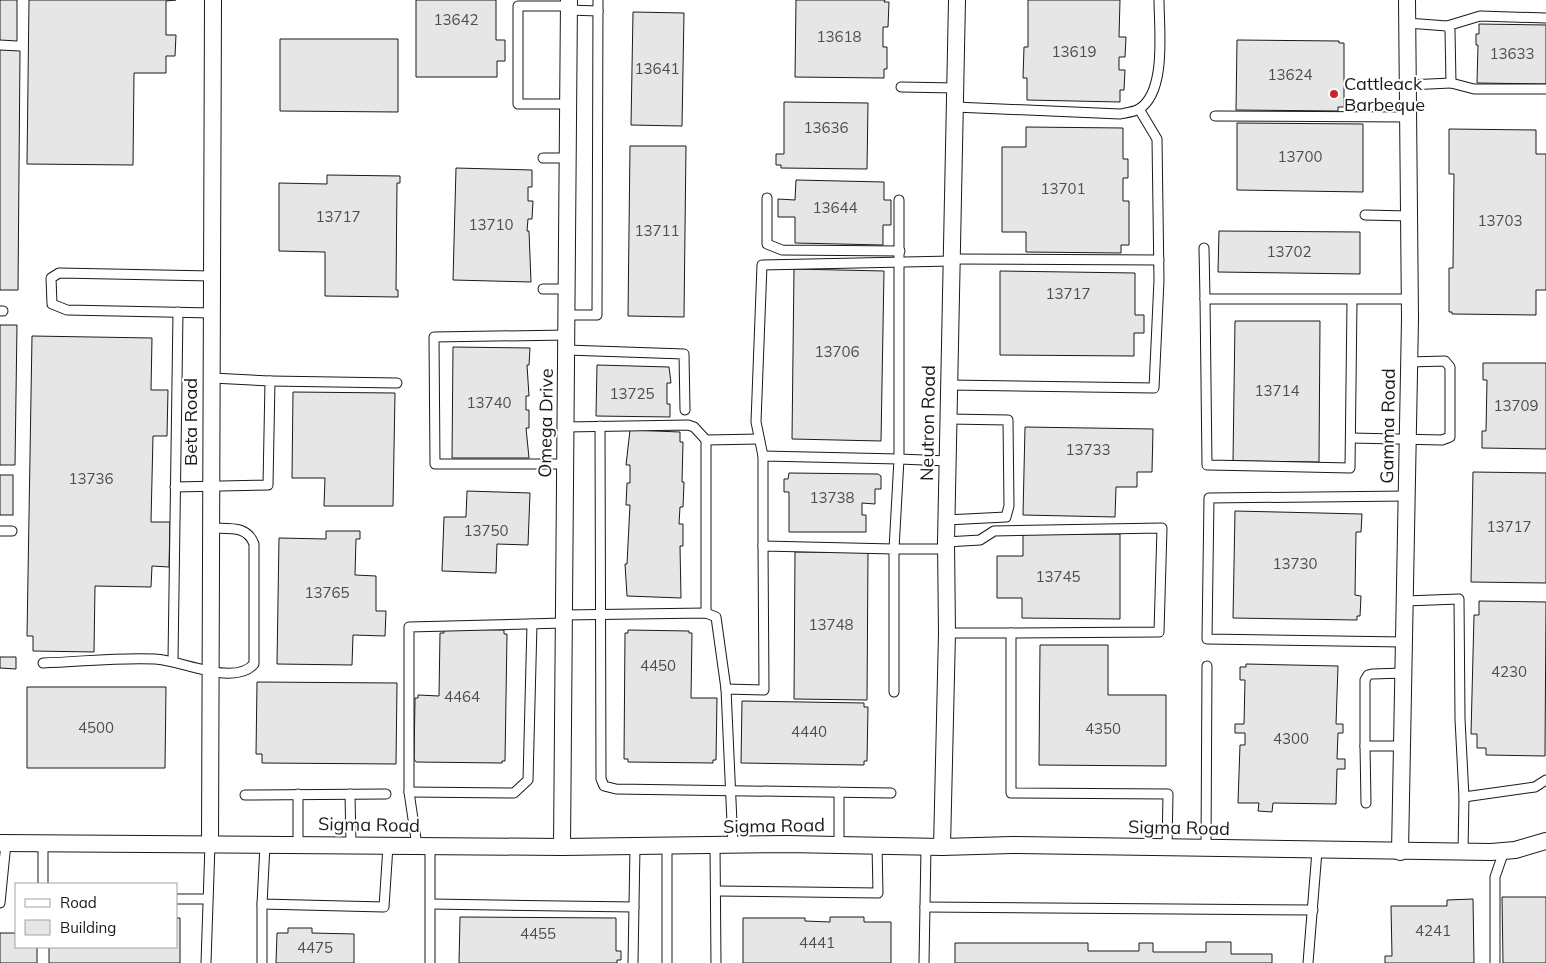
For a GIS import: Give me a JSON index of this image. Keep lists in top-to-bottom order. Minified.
{"streets":{"street":["Beta Road","Omega Drive","Neutron Road","Gamma Road","Sigma Road"]},"crossings":[["Beta Road","Sigma Road"],["Omega Drive","Sigma Road"],["Neutron Road","Sigma Road"],["Gamma Road","Sigma Road"]],"places":["Cattleack Barbeque"],"house_numbers":["13642","13618","13619","13633","13641","13624","13636","13700","13701","13644","13717","13703","13710","13711","13702","13717","13706","13714","13725","13740","13709","13733","13736","13738","13717","13750","13730","13745","13765","13748","4450","4230","4464","4500","4350","4440","4300","4241","4455","4441","4475"],"legend":["Road","Building"]}
